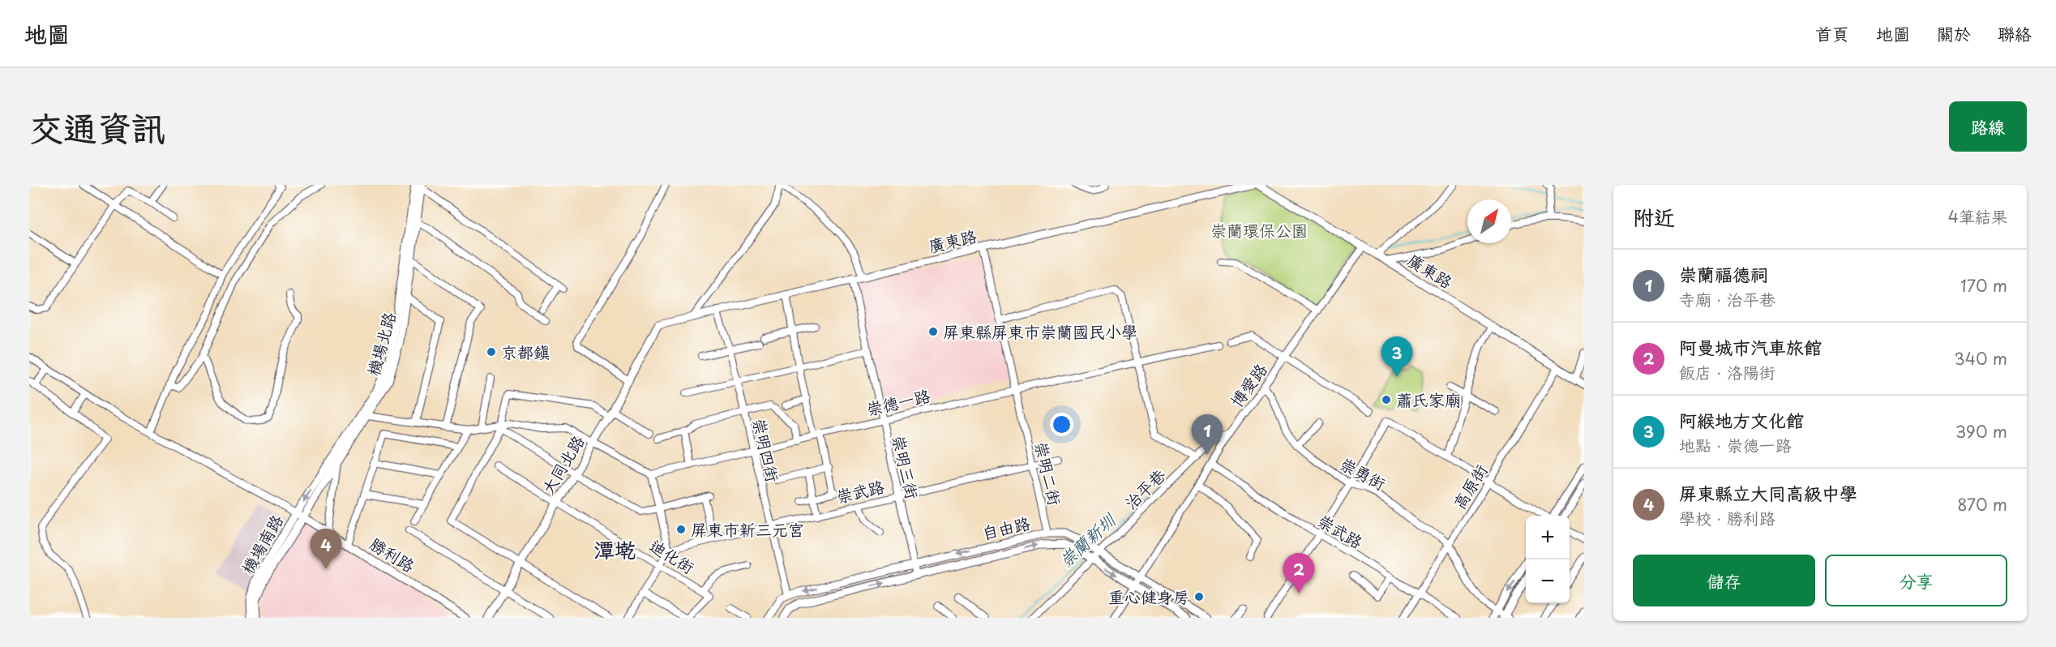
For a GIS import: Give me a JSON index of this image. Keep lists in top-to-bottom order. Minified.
{"streets":{"street":["廣東路","機場北路","博愛路","崇德一路","崇明四街","大同北路","崇明三街","崇明二街","崇勇街","高原街","治平巷","崇武路","自由路","機場南路","勝利路","迪化街"]},"crossings":[["廣東路","博愛路"],["廣東路","崇明四街"],["廣東路","大同北路"],["廣東路","崇明三街"],["廣東路","崇明二街"],["廣東路","高原街"],["機場北路","機場南路"],["機場北路","勝利路"],["博愛路","崇勇街"],["博愛路","治平巷"],["博愛路","崇武路"],["博愛路","自由路"],["崇德一路","崇明四街"],["崇德一路","崇明三街"],["崇德一路","崇明二街"],["崇明四街","崇武路"],["崇明四街","自由路"],["大同北路","迪化街"],["崇明三街","崇武路"],["崇明三街","自由路"],["崇明二街","崇武路"],["崇明二街","自由路"],["崇勇街","高原街"],["高原街","崇武路"],["治平巷","自由路"],["機場南路","勝利路"]],"districts":["潭墘"],"water":["崇蘭新圳"],"parks":["崇蘭環保公園"],"places":["屏東縣屏東市崇蘭國民小學","京都鎮","蕭氏家廟","屏東市新三元宮","重心健身房"],"north":"top right","page":{"header":"地圖","nav":["首頁","地圖","關於","聯絡"],"title":"交通資訊","buttons":["路線",["儲存","分享"]],"heading":["附近","4筆結果"],"list":[{"mark":"1","name":"崇蘭福德祠","note":"寺廟 · 治平巷","value":"170 m"},{"mark":"2","name":"阿曼城市汽車旅館","note":"飯店 · 洛陽街","value":"340 m"},{"mark":"3","name":"阿緱地方文化館","note":"地點 · 崇德一路","value":"390 m"},{"mark":"4","name":"屏東縣立大同高級中學","note":"學校 · 勝利路","value":"870 m"}],"pins":["3","1","4","2"],"map_buttons":["+","−"]}}
